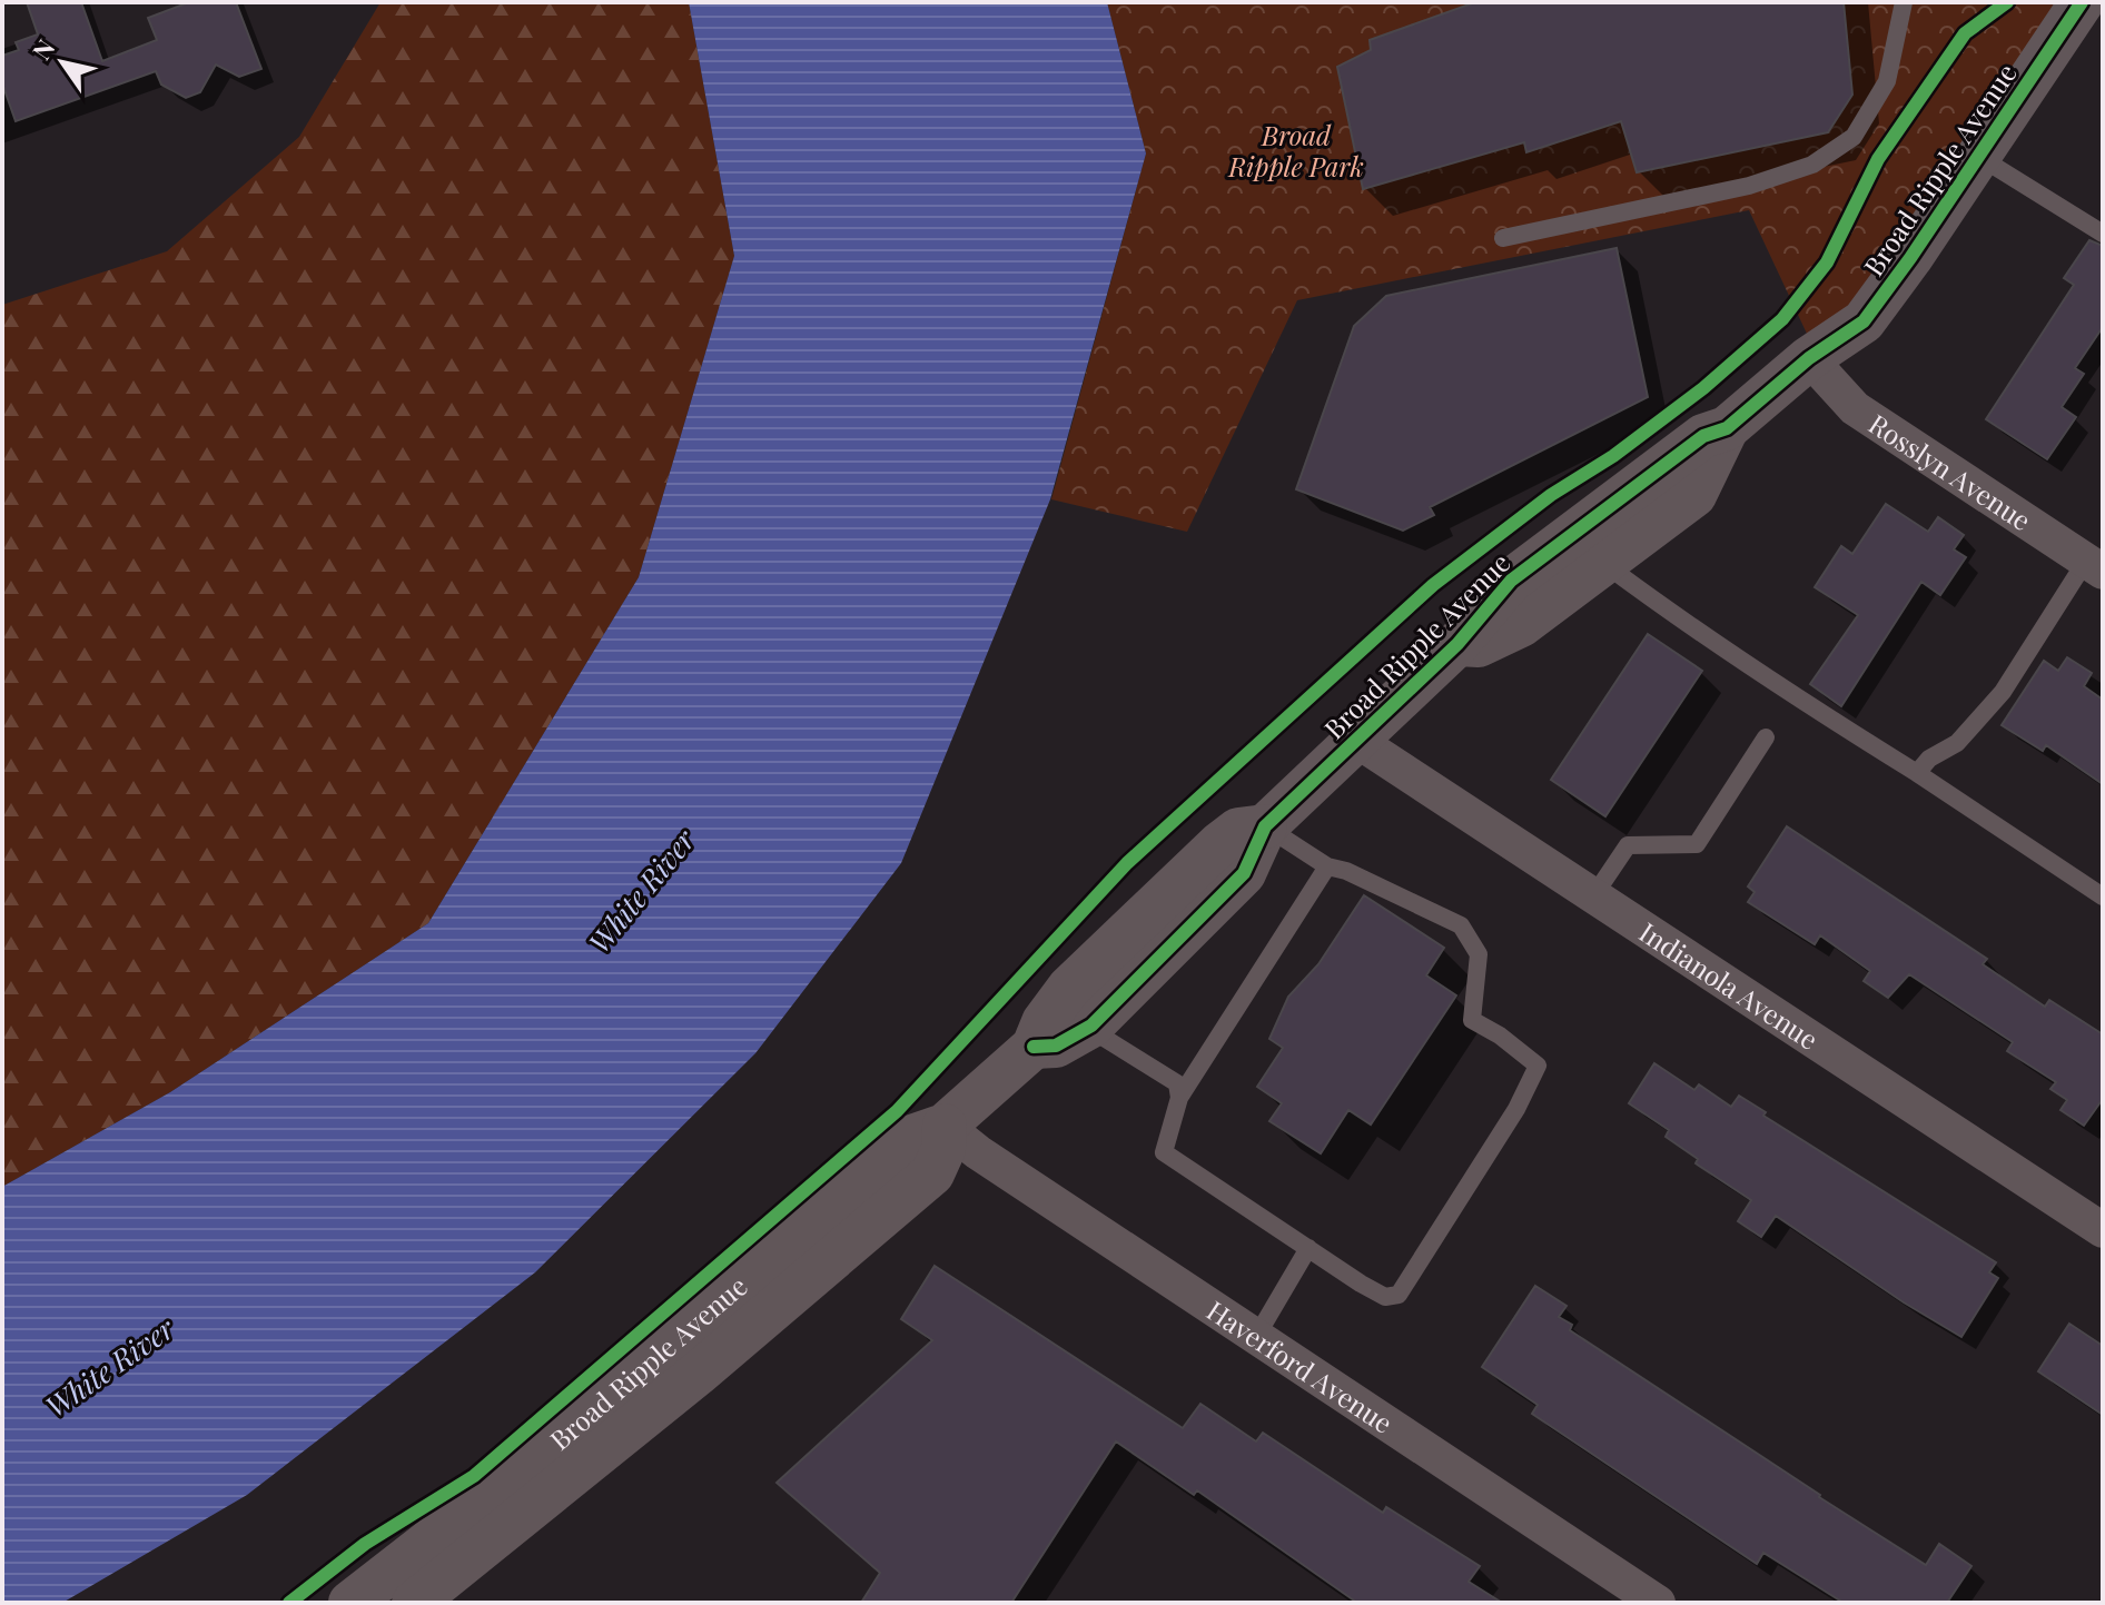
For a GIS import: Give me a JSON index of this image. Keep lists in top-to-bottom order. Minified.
{"streets":{"street":["Broad Ripple Avenue","Rosslyn Avenue","Indianola Avenue","Haverford Avenue"]},"crossings":[["Broad Ripple Avenue","Rosslyn Avenue"],["Broad Ripple Avenue","Indianola Avenue"],["Broad Ripple Avenue","Haverford Avenue"]],"water":["White River"],"parks":["Broad Ripple Park"],"north":"top left"}
